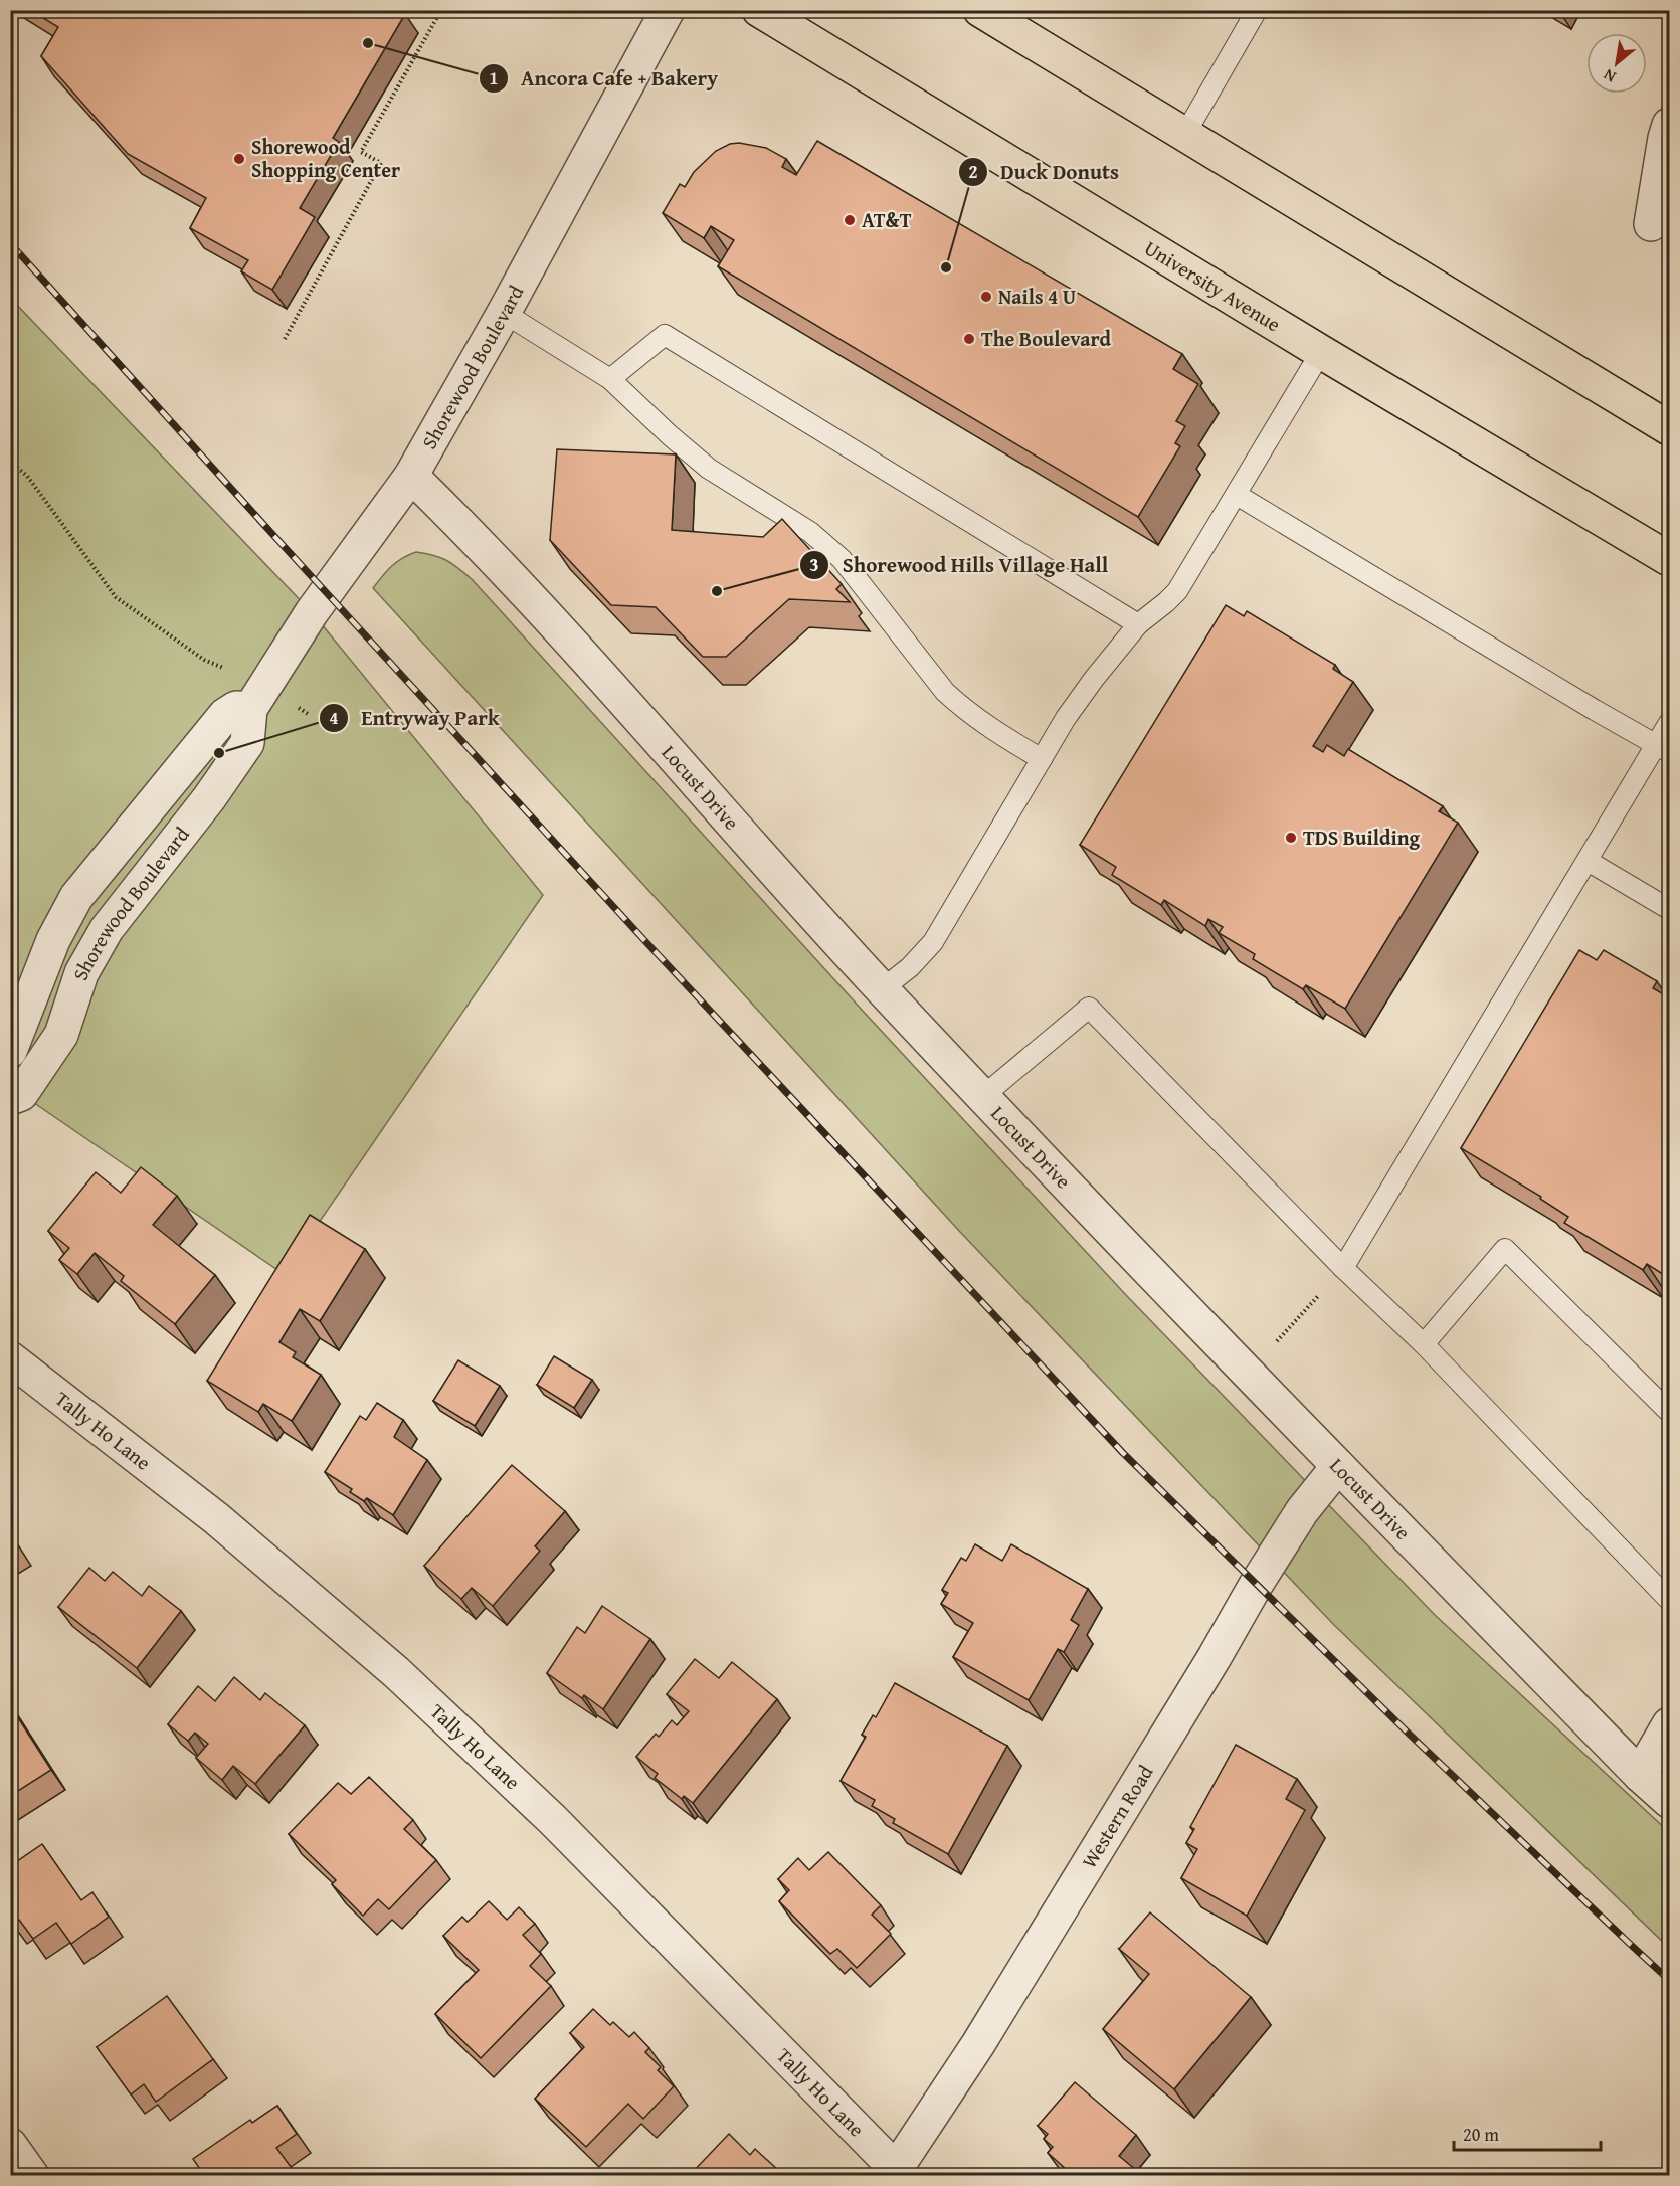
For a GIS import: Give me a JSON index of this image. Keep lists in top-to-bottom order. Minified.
{"streets":{"main road":["University Avenue"],"street":["Shorewood Boulevard","Locust Drive","Tally Ho Lane","Western Road"]},"crossings":[["Shorewood Boulevard","Locust Drive"],["Locust Drive","Western Road"],["Tally Ho Lane","Western Road"]],"places":["Ancora Cafe + Bakery","Shorewood Shopping Center","AT&T","Duck Donuts","Nails 4 U","The Boulevard","Shorewood Hills Village Hall","Entryway Park","TDS Building"],"scale_bar":"20 m","north":"bottom left"}
